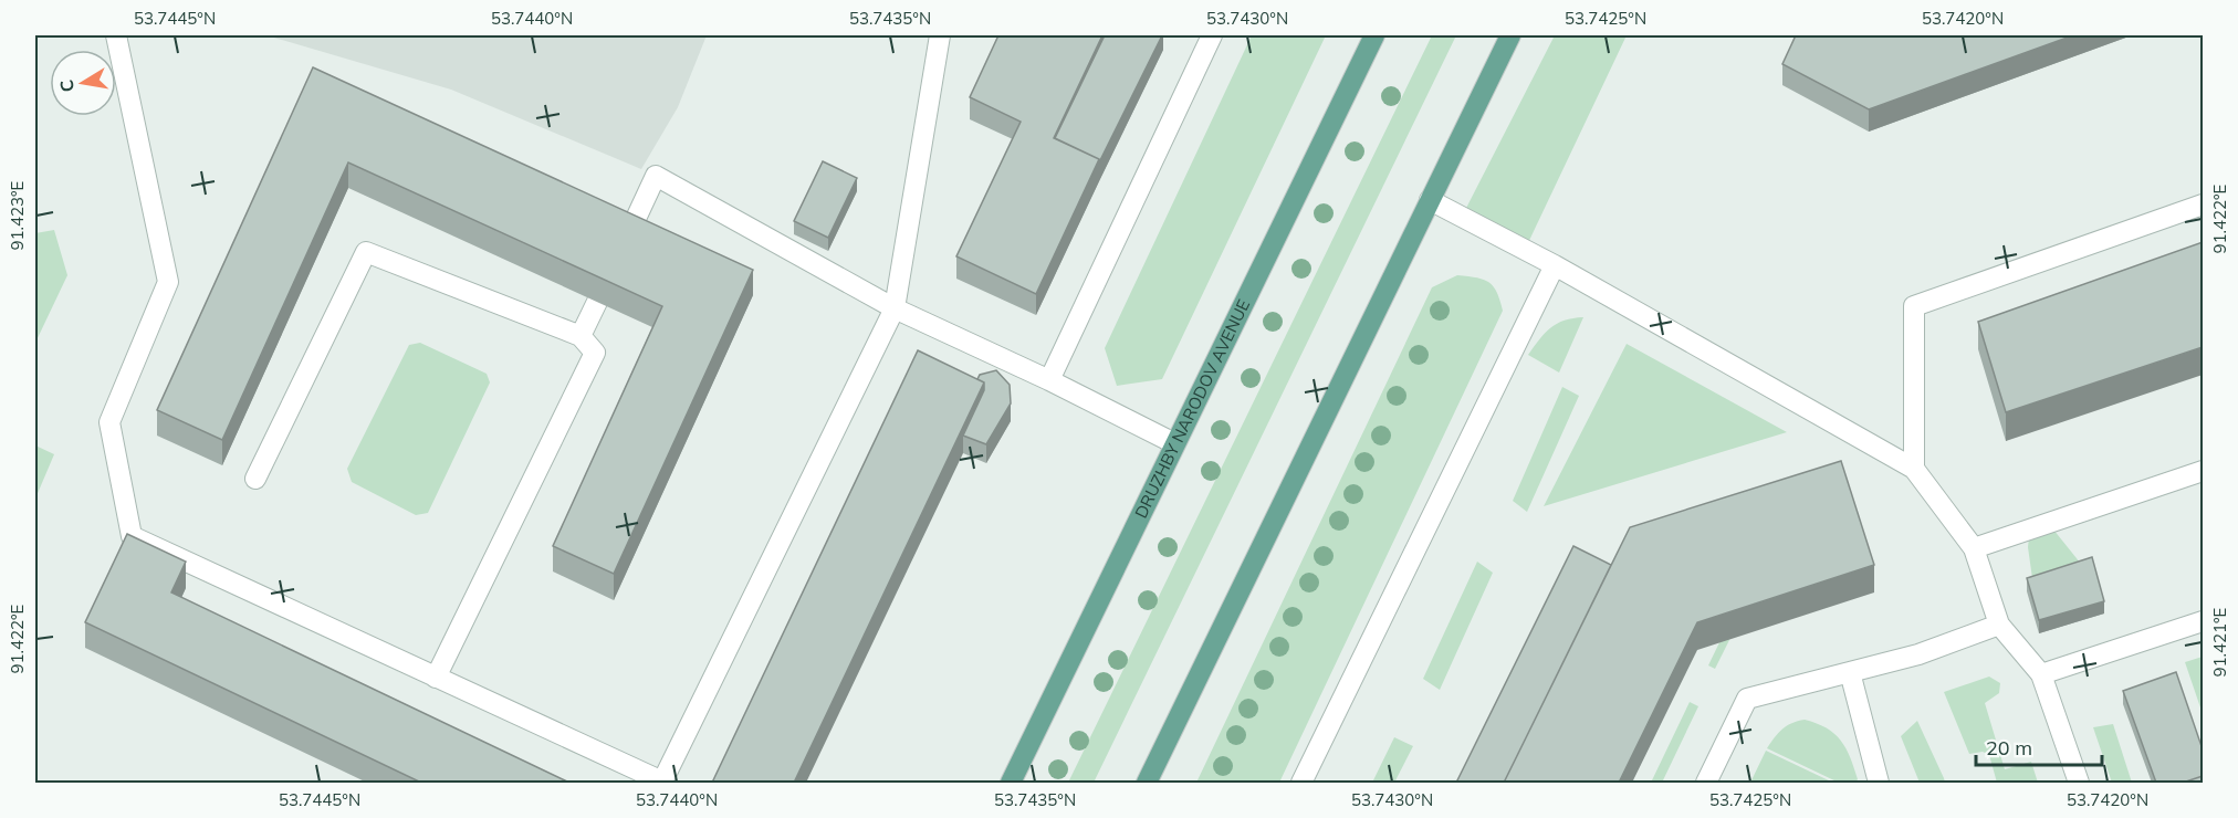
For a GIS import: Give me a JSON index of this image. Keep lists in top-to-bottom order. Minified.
{"streets":{"main road":["DRUZHBY NARODOV AVENUE"]},"scale_bar":"20 m","north":"left","coordinates":["53.7445°N","53.7440°N","53.7435°N","53.7430°N","53.7425°N","53.7420°N","91.423°E","91.422°E","91.421°E"]}
